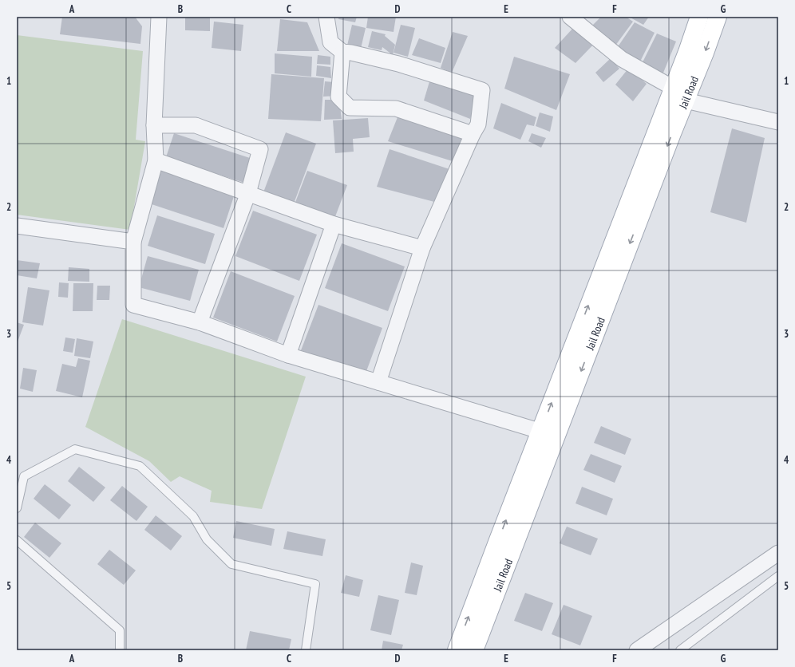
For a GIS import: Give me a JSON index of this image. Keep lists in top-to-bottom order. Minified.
{"streets":{"main road":["Jail Road"]},"grid":{"columns":["A","B","C","D","E","F","G"],"rows":["1","2","3","4","5"]}}
